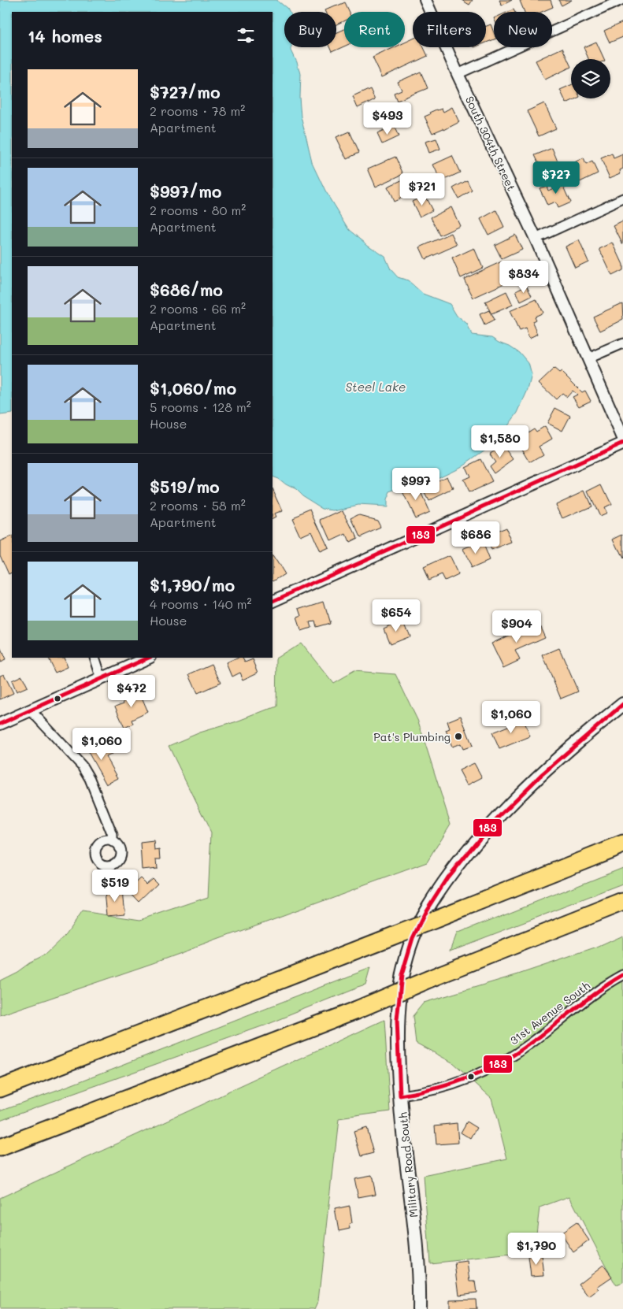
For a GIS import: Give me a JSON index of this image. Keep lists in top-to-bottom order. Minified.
{"streets":{"main road":["Military Road South"],"street":["South 304th Street","31st Avenue South"]},"crossings":[["31st Avenue South","Military Road South"]],"water":["Steel Lake"],"places":["Pat's Plumbing"],"lines":["transit line 183"],"page":{"chip":["Buy","Rent","Filters","New"],"heading":"14 homes","list":[{"name":"$727/mo","note":"2 rooms · 78 m² · Apartment"},{"name":"$997/mo","note":"2 rooms · 80 m² · Apartment"},{"name":"$686/mo","note":"2 rooms · 66 m² · Apartment"},{"name":"$1,060/mo","note":"5 rooms · 128 m² · House"},{"name":"$519/mo","note":"2 rooms · 58 m² · Apartment"},{"name":"$1,790/mo","note":"4 rooms · 140 m² · House"}],"price":["$493","$727","$721","$834","$1,580","$997","$686","$654","$904","$472","$1,060","$1,060","$519","$1,790"]}}
